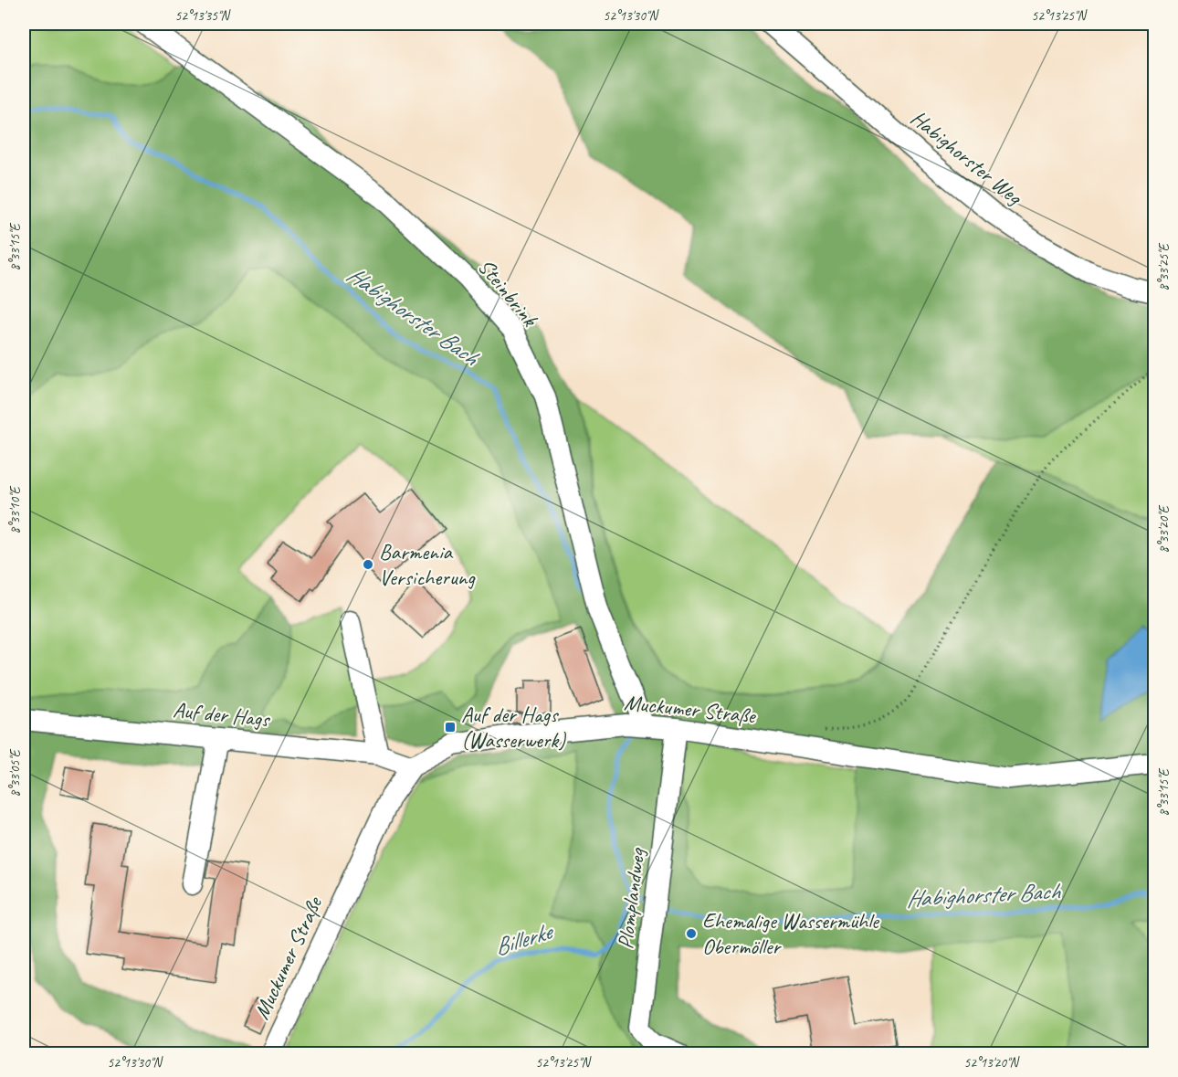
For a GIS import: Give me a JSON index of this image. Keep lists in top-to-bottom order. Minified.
{"streets":{"street":["Habighorster Weg","Steinbrink","Muckumer Straße","Auf der Hags","Plomplandweg"]},"crossings":[["Steinbrink","Muckumer Straße"],["Muckumer Straße","Auf der Hags"],["Muckumer Straße","Plomplandweg"]],"water":["Habighorster Bach","Billerke"],"places":{"other":["Barmenia Versicherung","Ehemalige Wassermühle Obermöller"],"transit":["Auf der Hags (Wasserwerk)"]},"coordinates":["52°13'35\"N","52°13'30\"N","52°13'25\"N","8°33'15\"E","8°33'25\"E","8°33'10\"E","8°33'20\"E","8°33'05\"E","52°13'20\"N"]}
